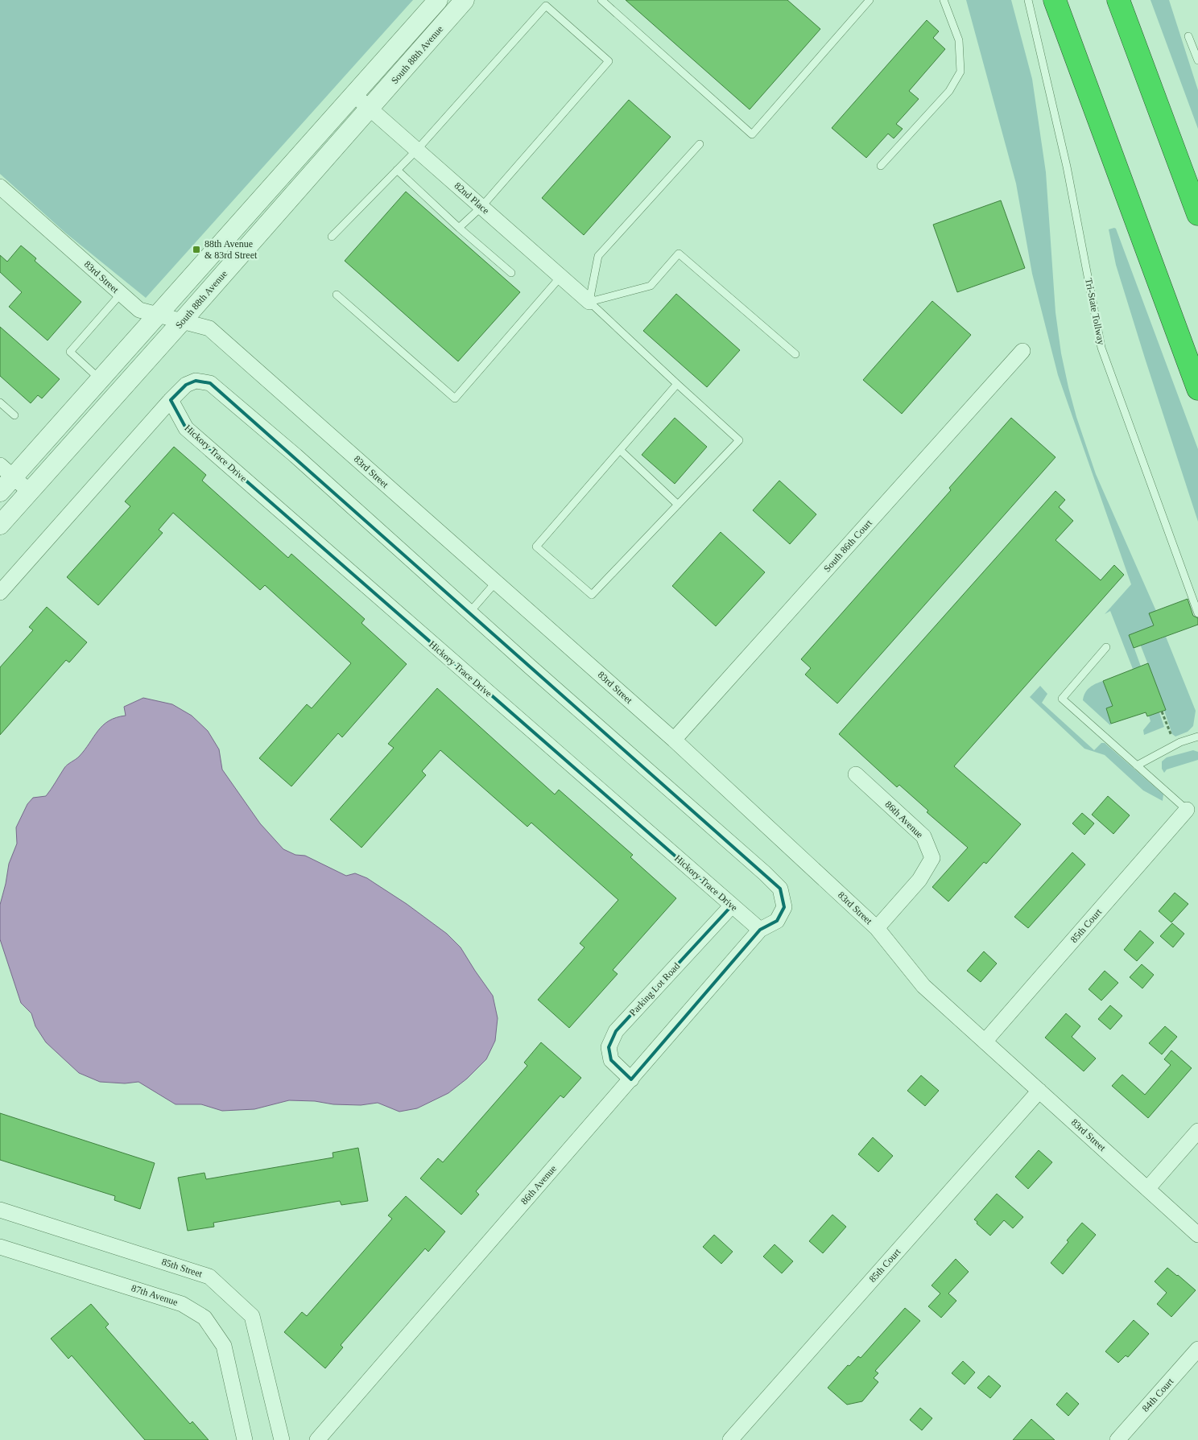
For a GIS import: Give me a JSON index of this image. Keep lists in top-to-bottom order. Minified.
{"streets":{"street":["South 88th Avenue","82nd Place","83rd Street","Hickory Trace Drive","South 86th Court","86th Avenue","85th Court","Parking Lot Road","85th Street","87th Avenue","84th Court"],"lane":["Tri-State Tollway"]},"crossings":[["South 88th Avenue","82nd Place"],["South 88th Avenue","83rd Street"],["83rd Street","South 86th Court"],["83rd Street","86th Avenue"],["83rd Street","85th Court"],["Hickory Trace Drive","86th Avenue"],["Hickory Trace Drive","Parking Lot Road"],["86th Avenue","Parking Lot Road"]],"places":{"transit":["88th Avenue & 83rd Street"]}}
